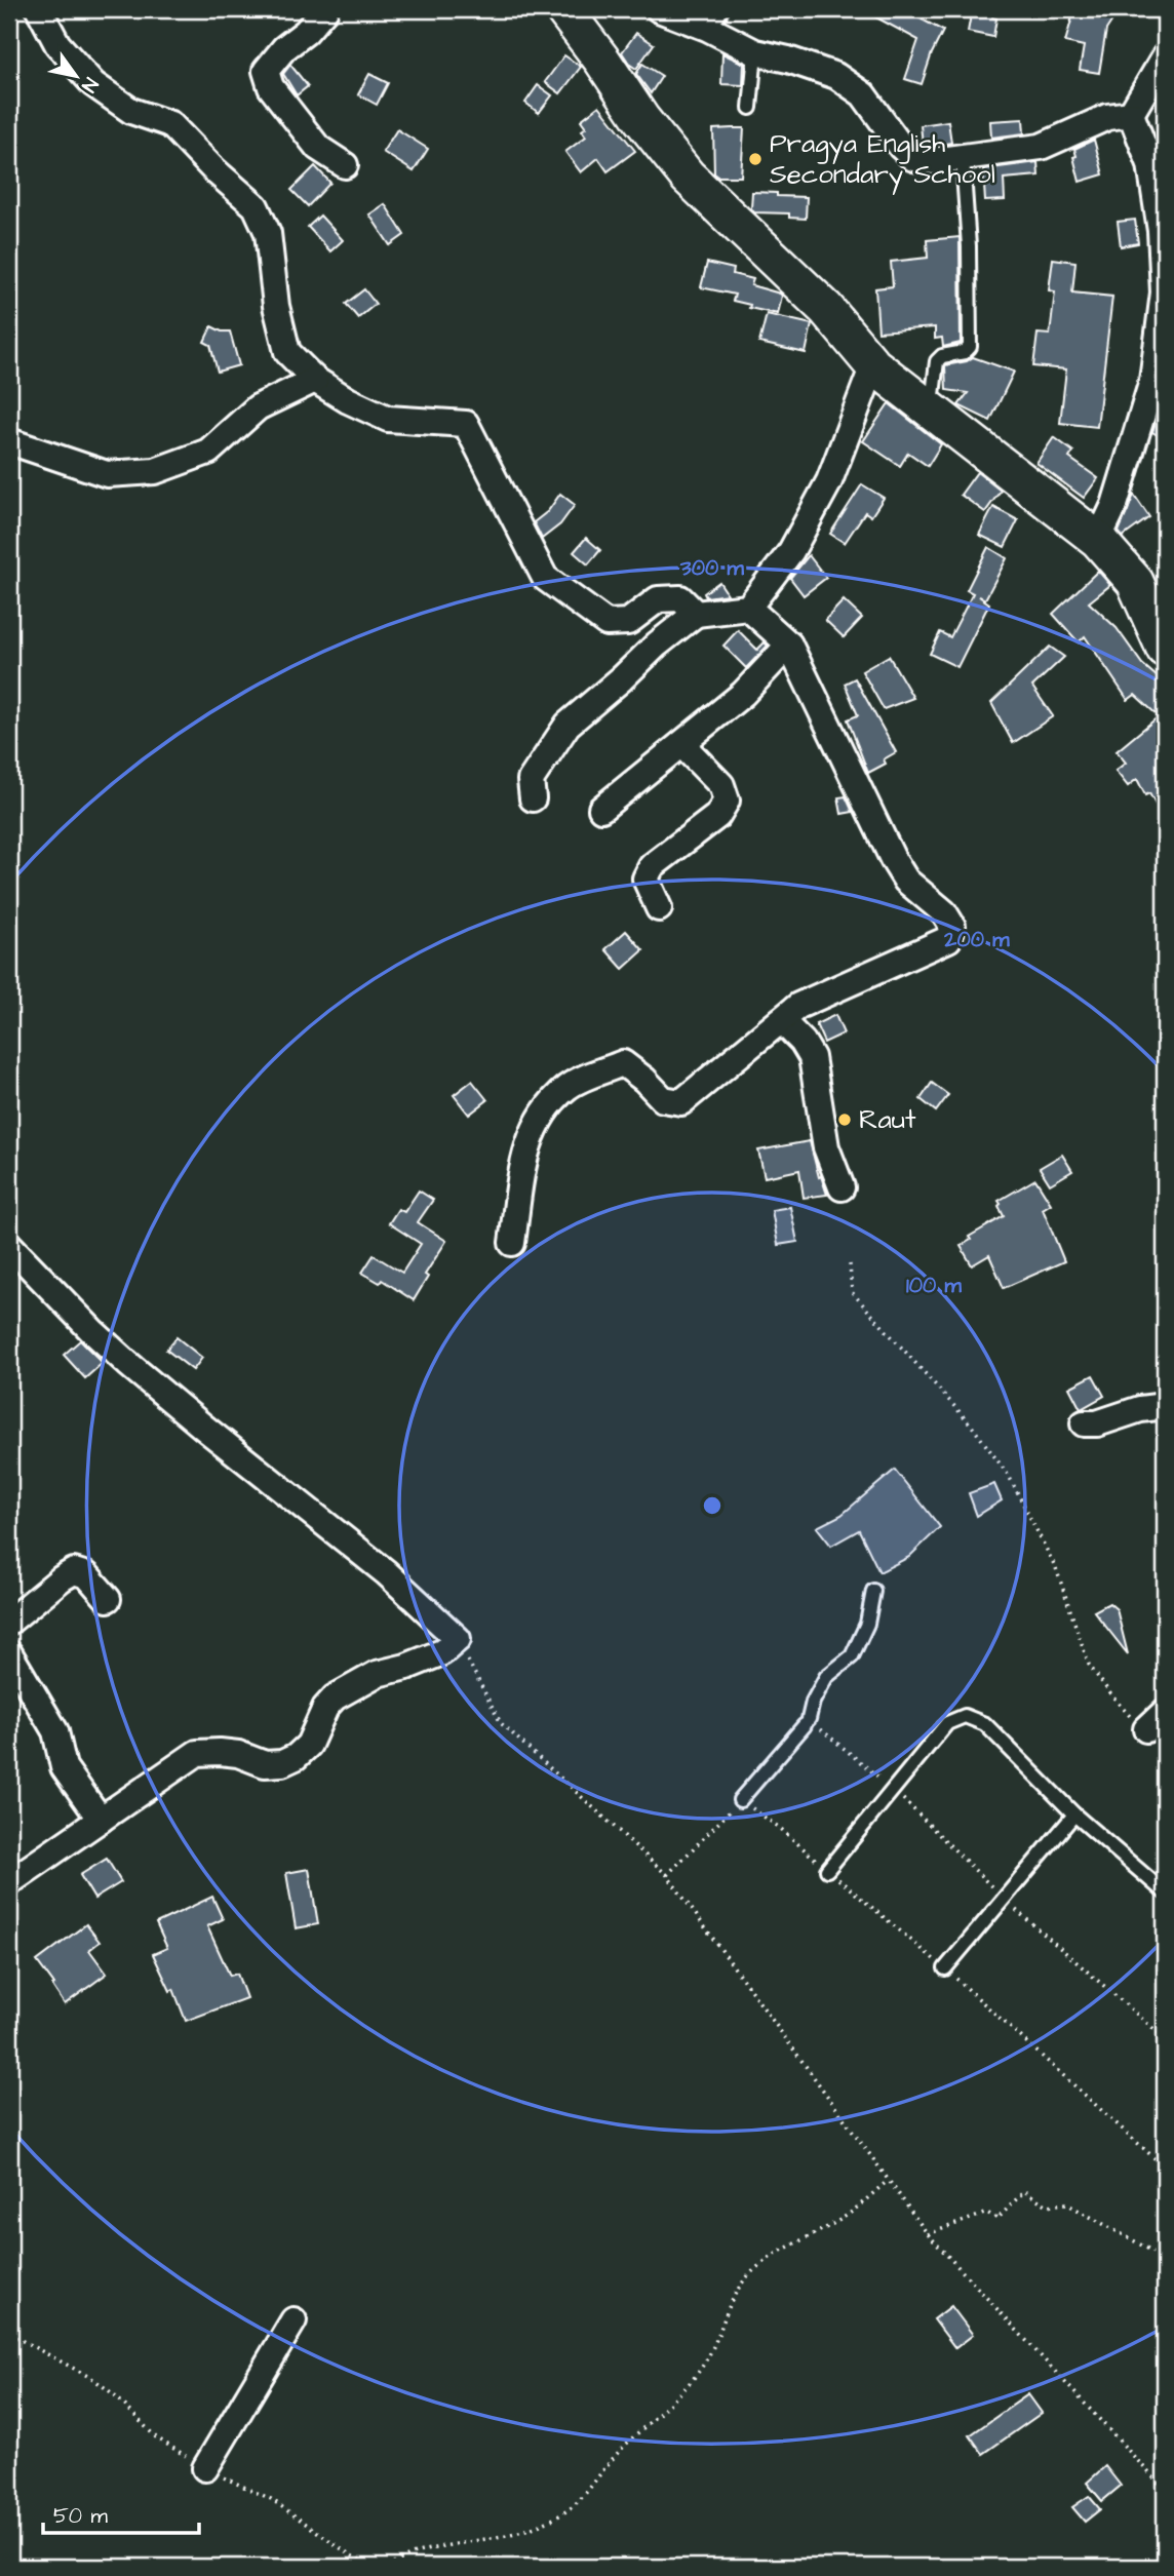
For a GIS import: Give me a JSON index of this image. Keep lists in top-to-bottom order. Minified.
{"places":["Pragya English Secondary School","Raut"],"scale_bar":"50 m","north":"bottom right","rings":["300 m","200 m","100 m"]}
